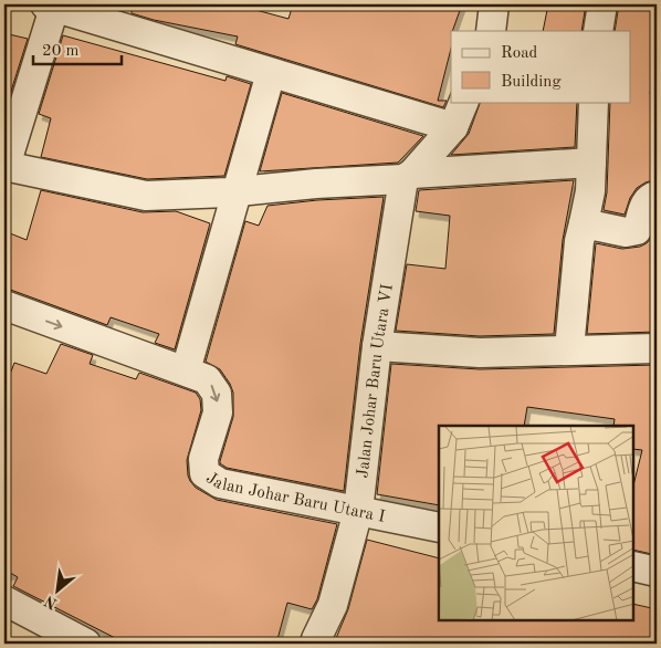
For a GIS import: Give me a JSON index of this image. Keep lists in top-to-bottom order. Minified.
{"streets":{"street":["Jalan Johar Baru Utara VI","Jalan Johar Baru Utara I"]},"crossings":[["Jalan Johar Baru Utara VI","Jalan Johar Baru Utara I"]],"legend":["Road","Building"],"scale_bar":"20 m","north":"bottom left"}
